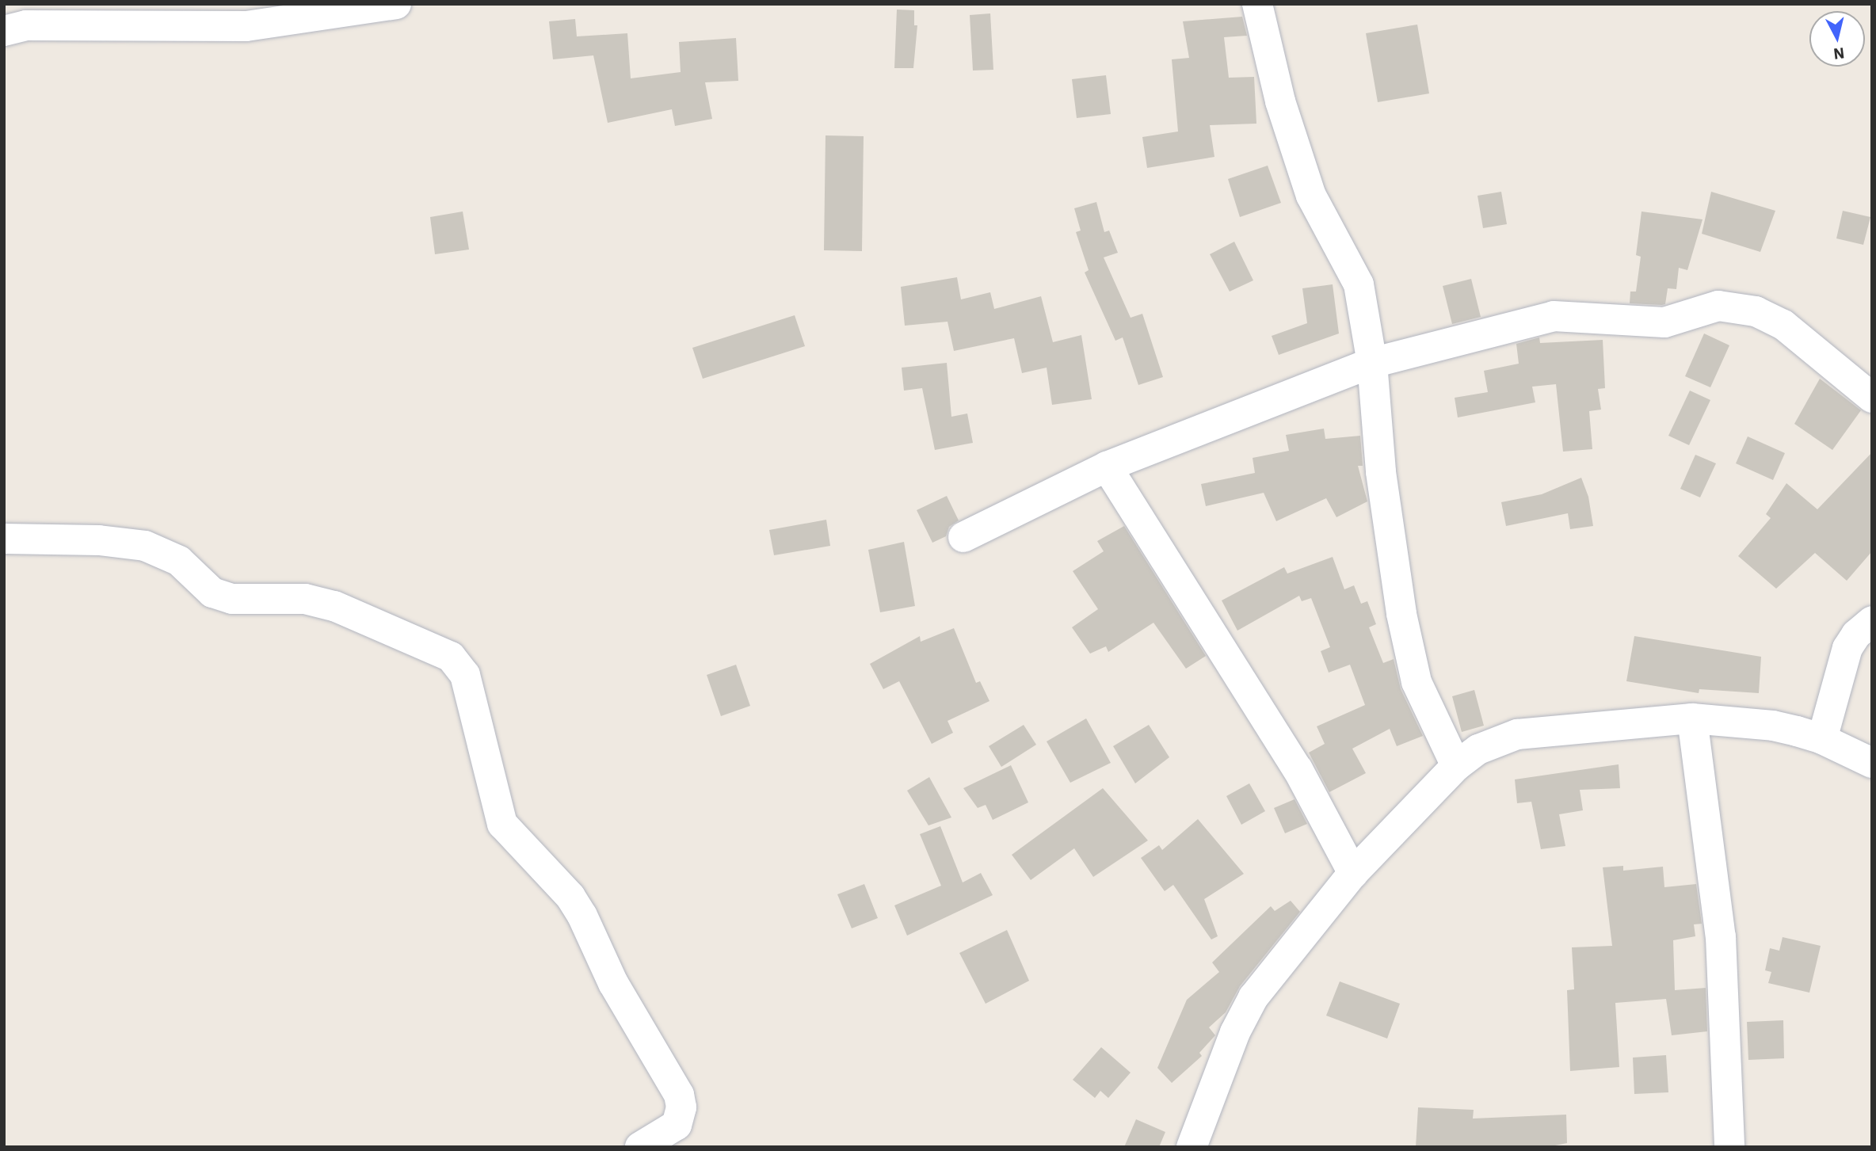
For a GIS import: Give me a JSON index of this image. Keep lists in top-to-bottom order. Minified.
{"north":"bottom"}
